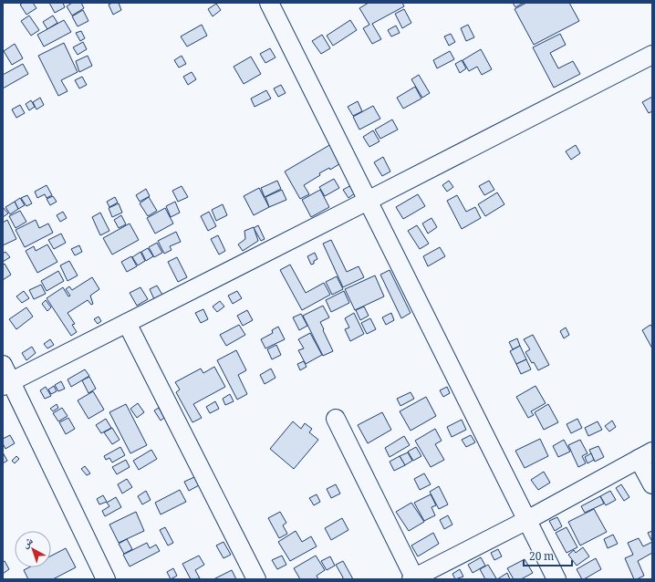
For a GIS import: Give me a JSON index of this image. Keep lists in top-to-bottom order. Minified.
{"scale_bar":"20 m","north":"top left"}
